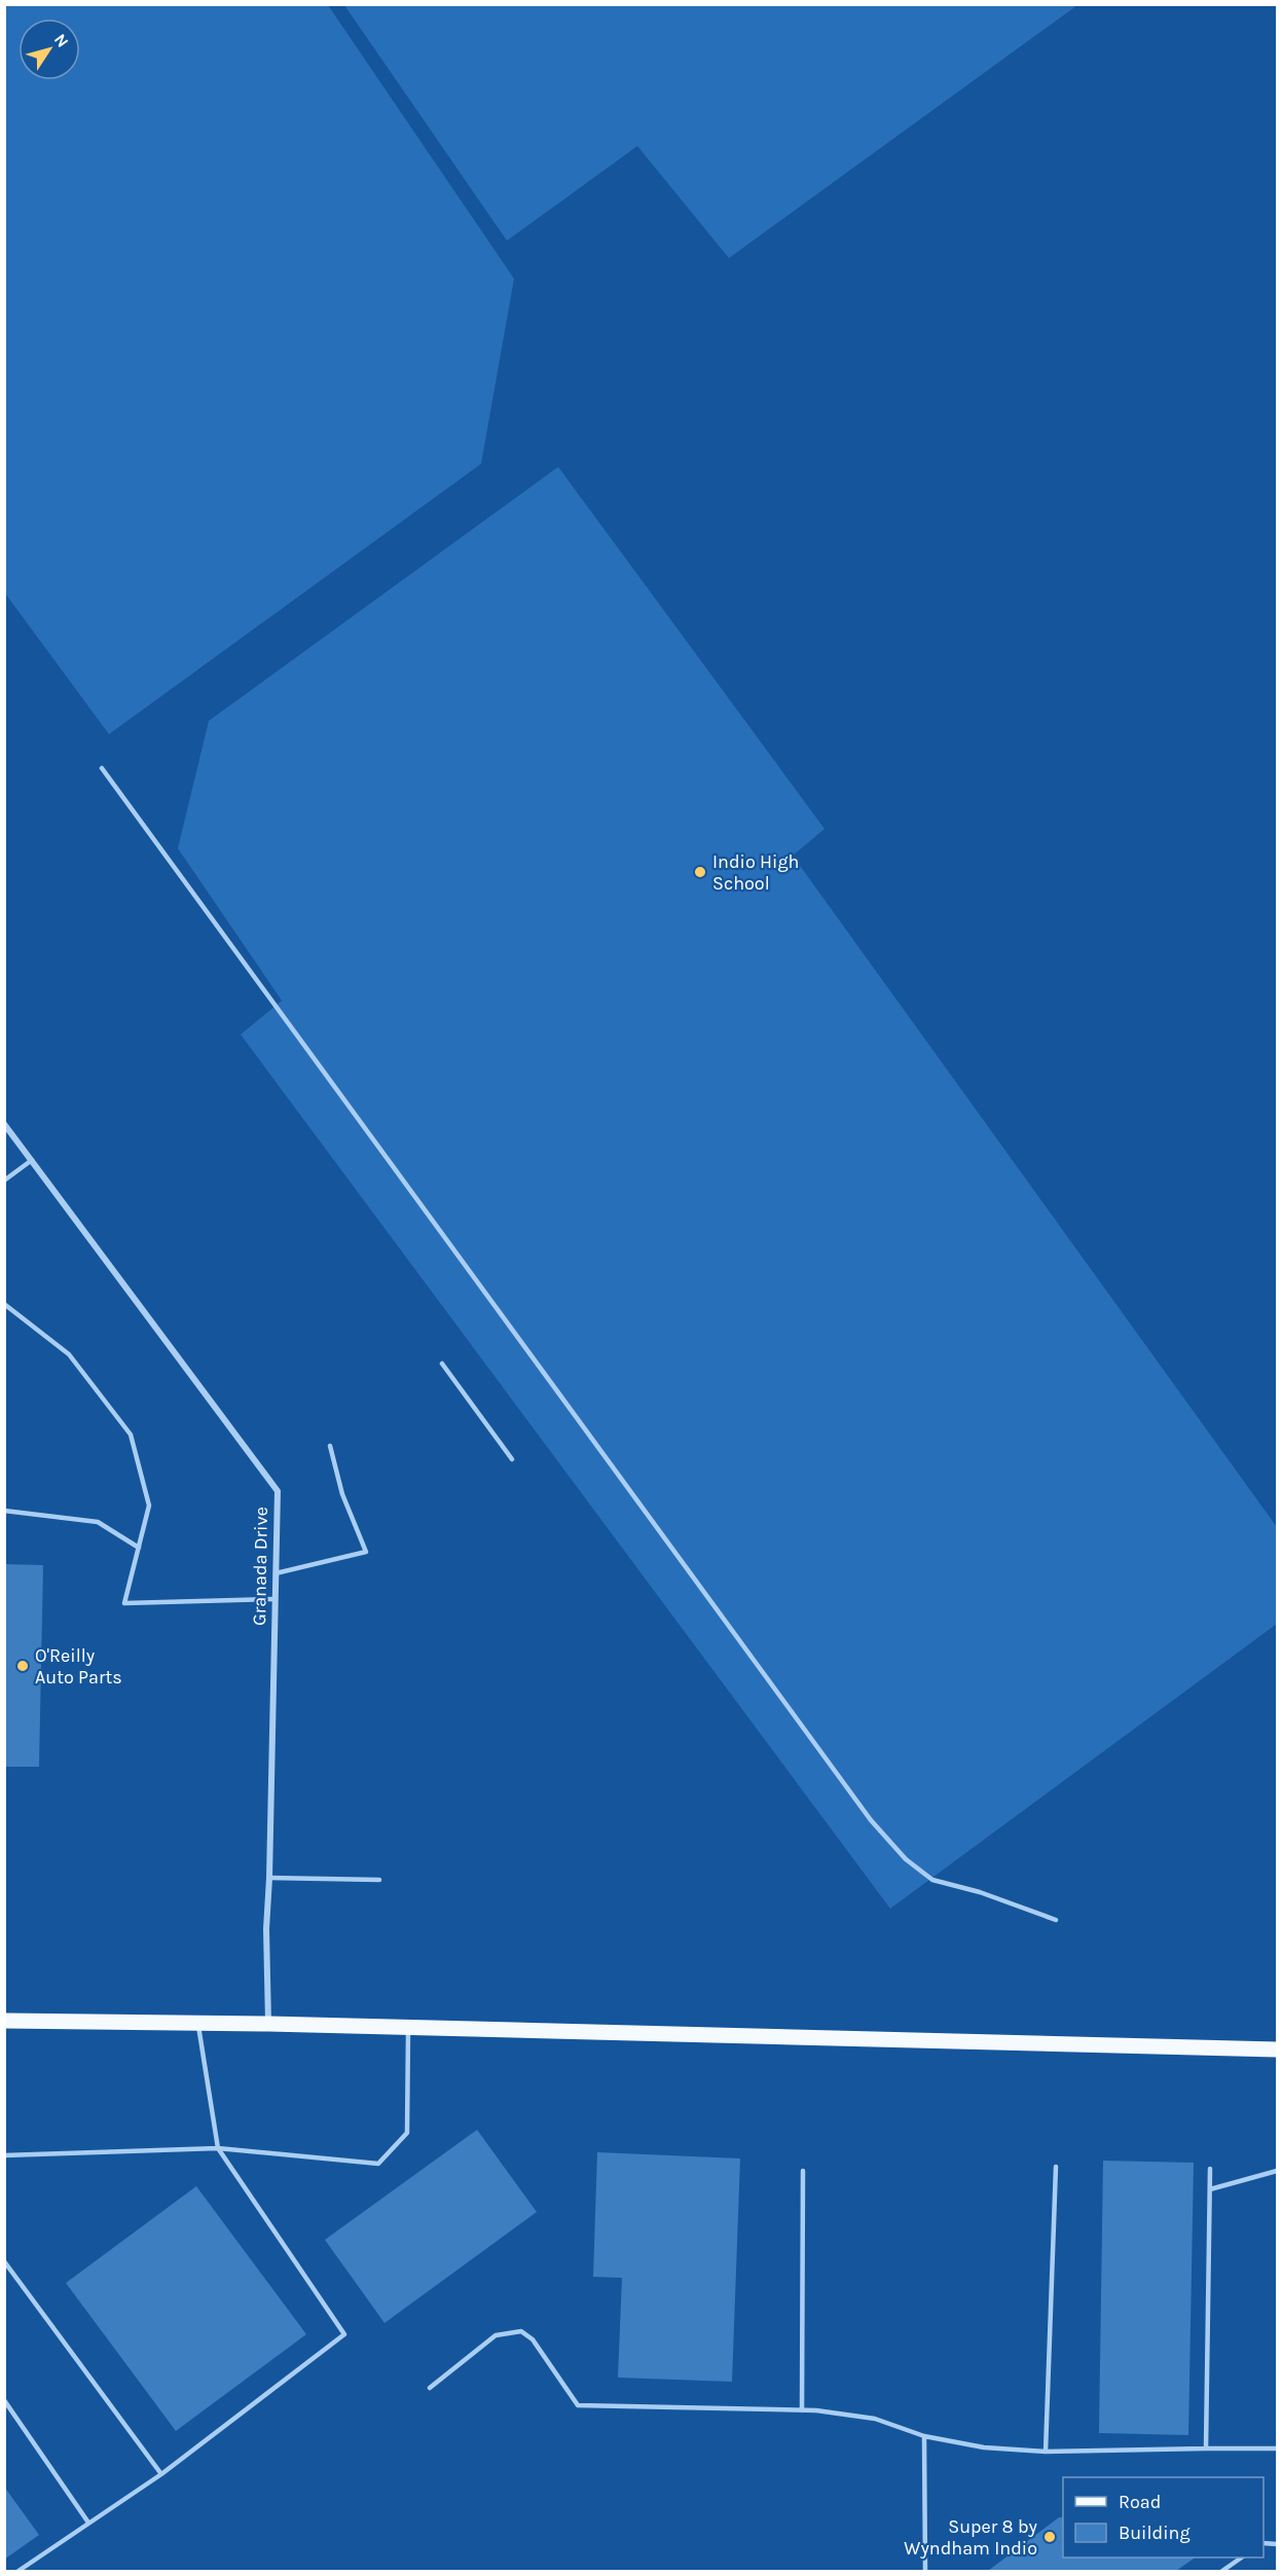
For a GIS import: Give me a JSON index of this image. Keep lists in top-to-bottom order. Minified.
{"streets":{"street":["Granada Drive"]},"places":["Indio High School","O'Reilly Auto Parts","Super 8 by Wyndham Indio"],"legend":["Road","Building"],"north":"top right"}
